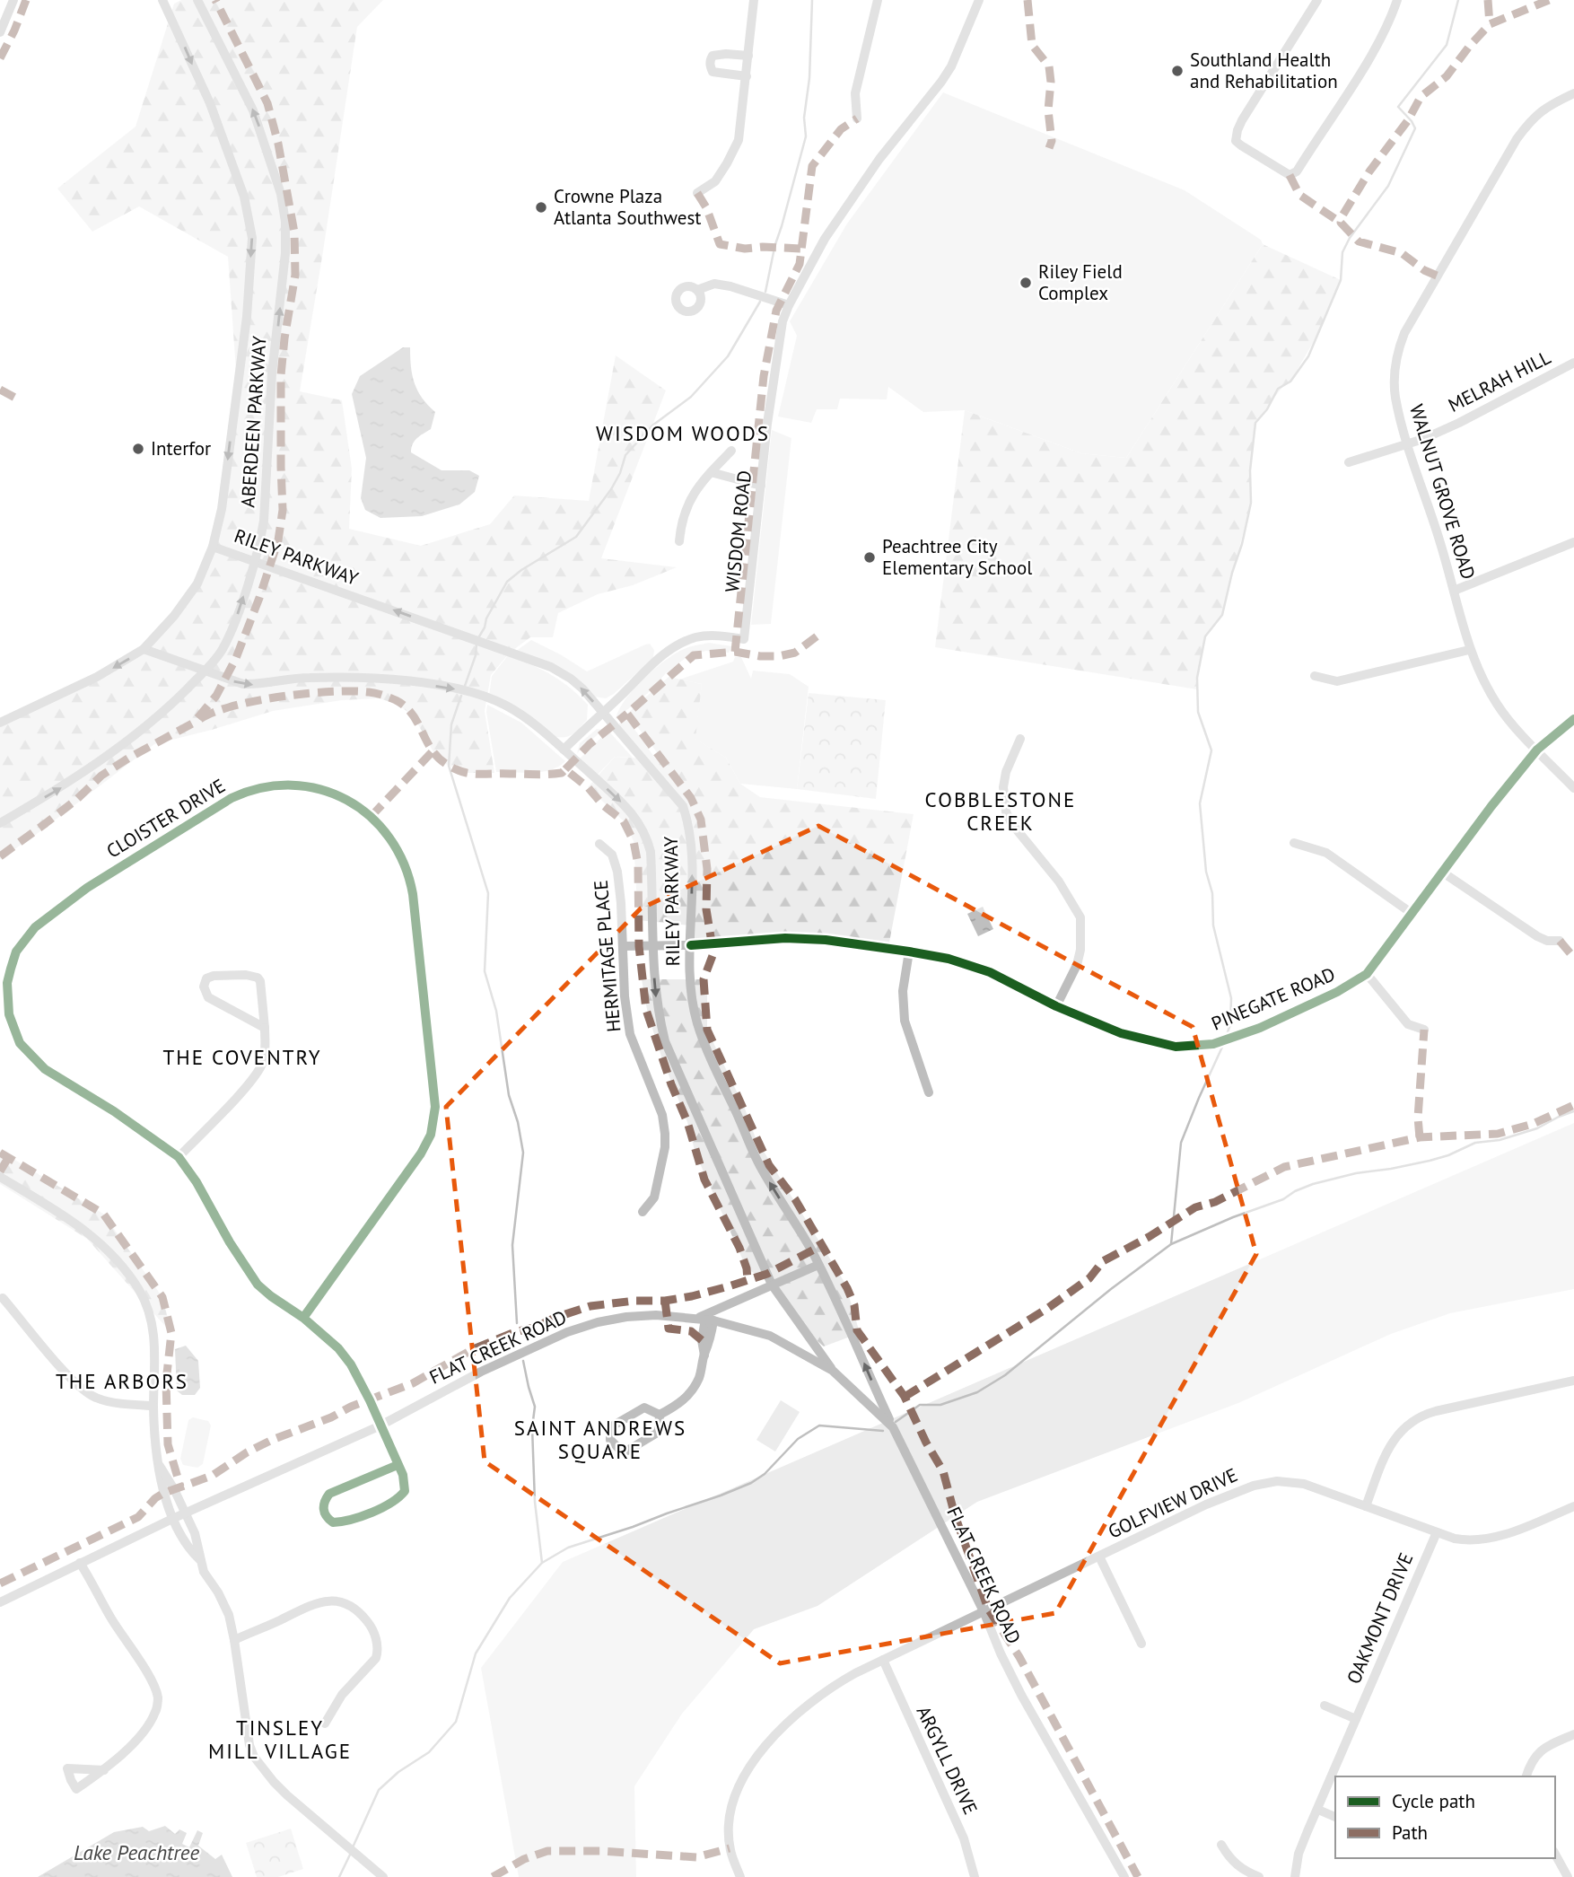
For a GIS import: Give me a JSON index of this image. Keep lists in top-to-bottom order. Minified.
{"streets":{"street":["MELRAH HILL","ABERDEEN PARKWAY","WALNUT GROVE ROAD","WISDOM ROAD","RILEY PARKWAY","CLOISTER DRIVE","HERMITAGE PLACE","PINEGATE ROAD","FLAT CREEK ROAD","GOLFVIEW DRIVE","OAKMONT DRIVE","ARGYLL DRIVE"]},"crossings":[["MELRAH HILL","WALNUT GROVE ROAD"],["ABERDEEN PARKWAY","RILEY PARKWAY"],["WALNUT GROVE ROAD","PINEGATE ROAD"],["WISDOM ROAD","RILEY PARKWAY"],["RILEY PARKWAY","PINEGATE ROAD"],["RILEY PARKWAY","FLAT CREEK ROAD"],["CLOISTER DRIVE","FLAT CREEK ROAD"],["HERMITAGE PLACE","PINEGATE ROAD"],["FLAT CREEK ROAD","GOLFVIEW DRIVE"],["GOLFVIEW DRIVE","OAKMONT DRIVE"],["GOLFVIEW DRIVE","ARGYLL DRIVE"]],"districts":["WISDOM WOODS","COBBLESTONE CREEK","THE COVENTRY","THE ARBORS","SAINT ANDREWS SQUARE","TINSLEY MILL VILLAGE"],"water":["Lake Peachtree"],"places":["Southland Health and Rehabilitation","Crowne Plaza Atlanta Southwest","Riley Field Complex","Interfor","Peachtree City Elementary School"],"legend":["Cycle path","Path"]}
